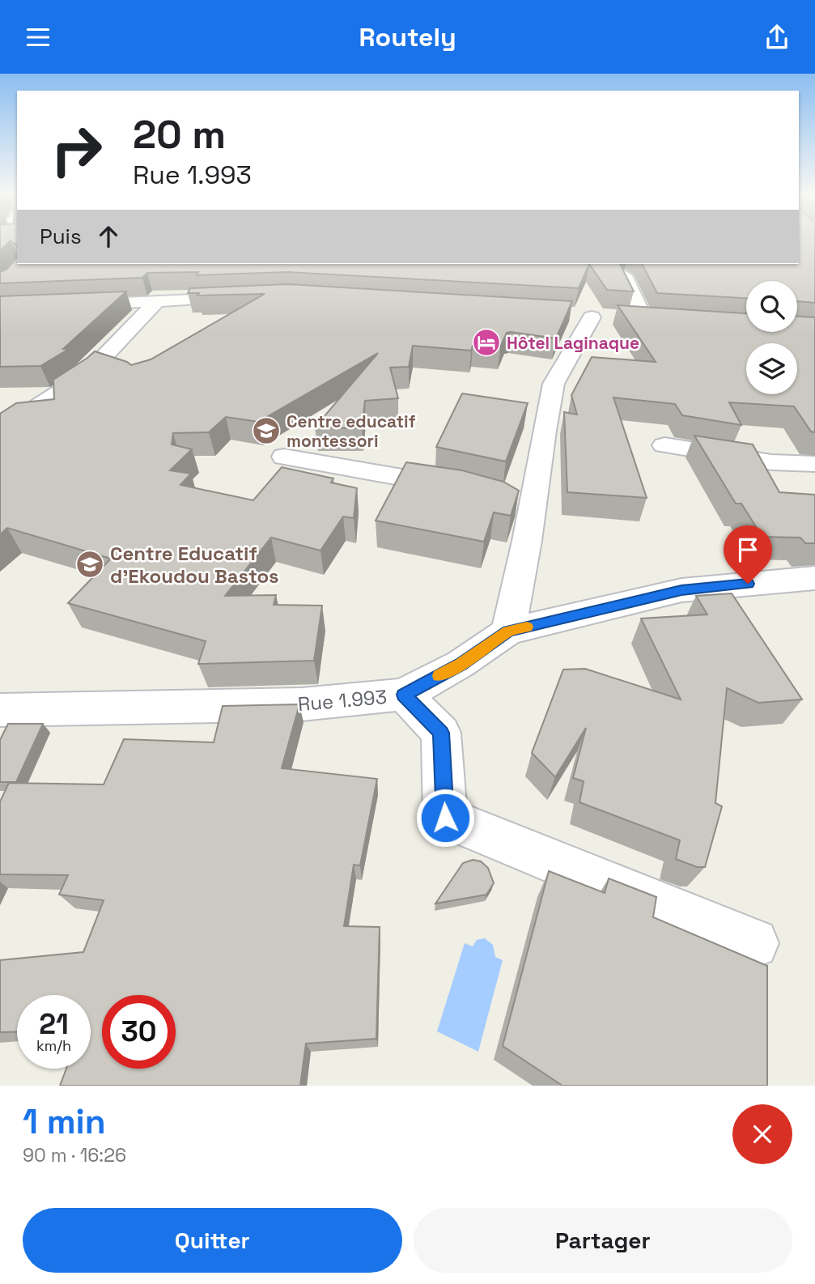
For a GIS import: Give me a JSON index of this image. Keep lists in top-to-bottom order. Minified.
{"streets":{"street":["Rue 1.993"]},"places":{"hotel":["Hôtel Laginaque"],"school or university":["Centre educatif montessori","Centre Educatif d'Ekoudou Bastos"]},"page":{"header":"Routely","turn":["20 m","Rue 1.993"],"then":"Puis","speed":"21 km/h","limit":"30","heading":["1 min","90 m · 16:26"],"buttons":["Quitter","Partager"]}}
